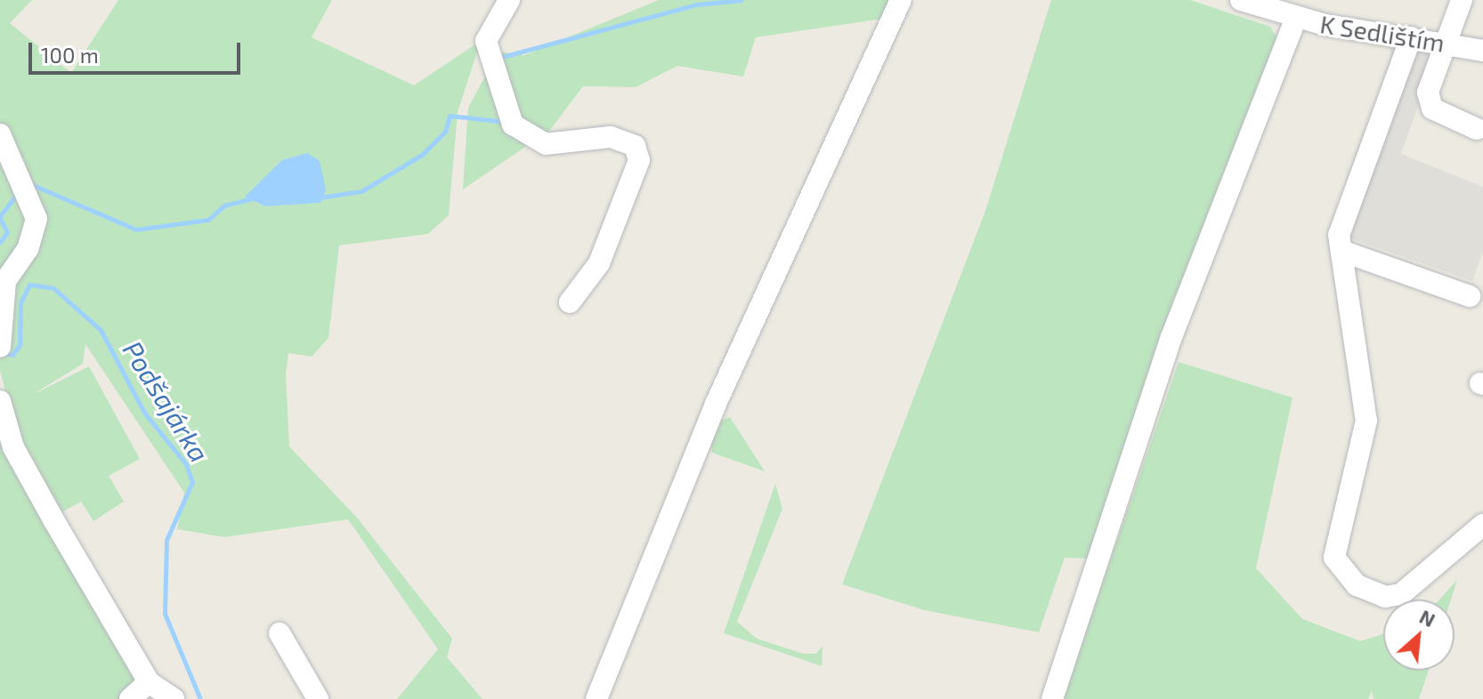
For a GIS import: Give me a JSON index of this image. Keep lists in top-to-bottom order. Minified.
{"streets":{"street":["K Sedlištím"]},"water":["Podšajárka"],"scale_bar":"100 m","north":"top right"}
